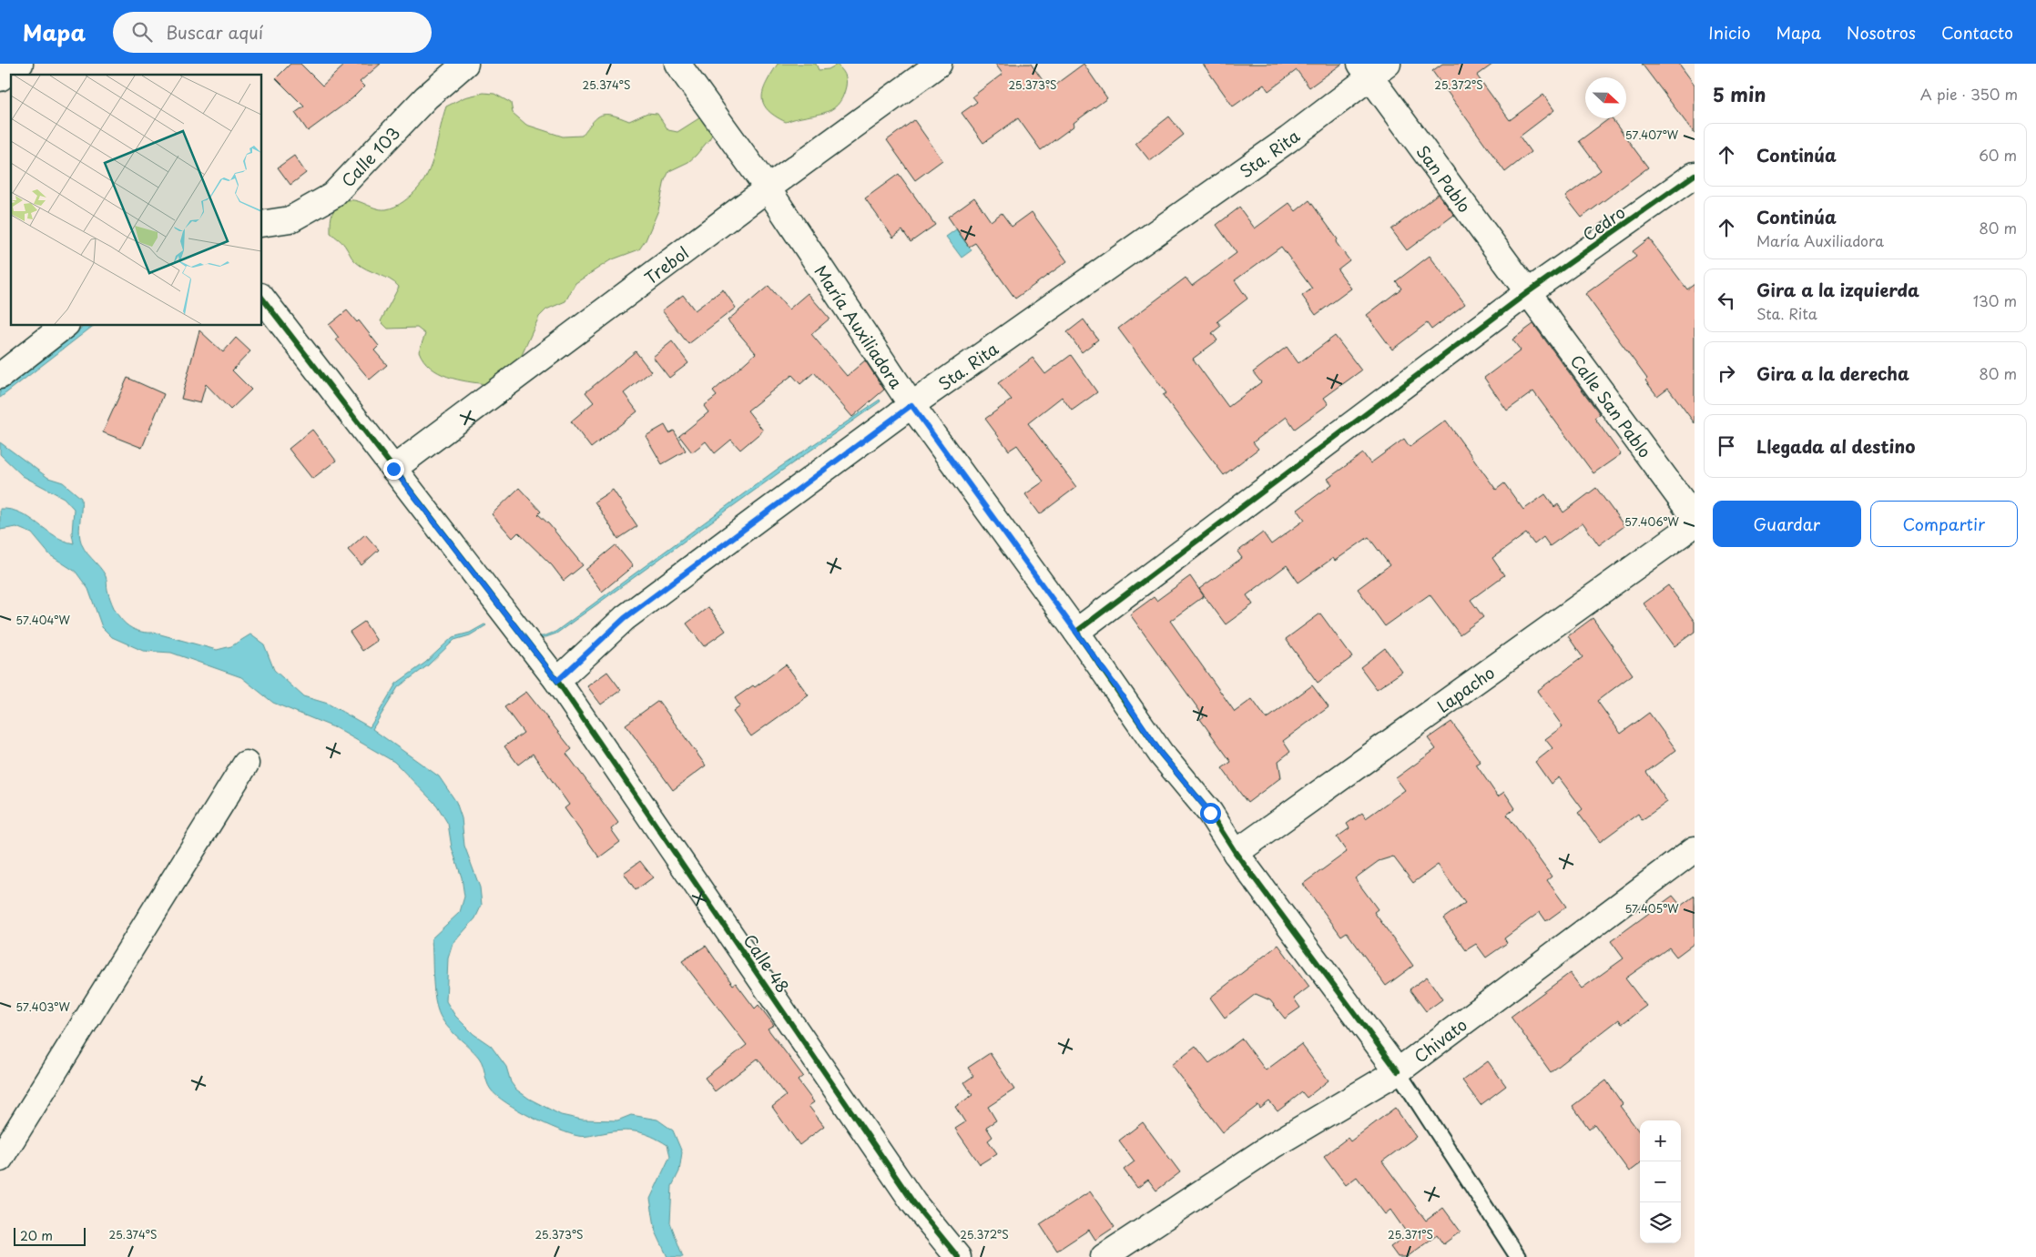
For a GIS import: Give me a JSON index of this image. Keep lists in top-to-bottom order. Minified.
{"streets":{"street":["Sta. Rita","Calle 103","San Pablo","Cedro","Trebol","María Auxiliadora","Calle San Pablo","Lapacho","Calle 48","Chivato"]},"crossings":[["Sta. Rita","San Pablo"],["Sta. Rita","María Auxiliadora"],["Sta. Rita","Calle 48"],["San Pablo","Cedro"],["San Pablo","Calle San Pablo"],["Cedro","María Auxiliadora"],["Cedro","Calle San Pablo"],["Trebol","María Auxiliadora"],["Trebol","Calle 48"],["María Auxiliadora","Lapacho"],["María Auxiliadora","Chivato"]],"scale_bar":"20 m","north":"right","page":{"header":"Mapa","search":"Buscar aquí","nav":["Inicio","Mapa","Nosotros","Contacto"],"heading":["5 min","A pie · 350 m"],"list":[["Continúa","60 m"],["Continúa","María Auxiliadora","80 m"],["Gira a la izquierda","Sta. Rita","130 m"],["Gira a la derecha","80 m"],"Llegada al destino"],"buttons":["Guardar","Compartir"],"map_buttons":["+","−"],"scale":"20 m"},"coordinates":["25.374°S","25.373°S","25.372°S","57.407°W","57.406°W","57.404°W","57.405°W","57.403°W","25.371°S"]}
